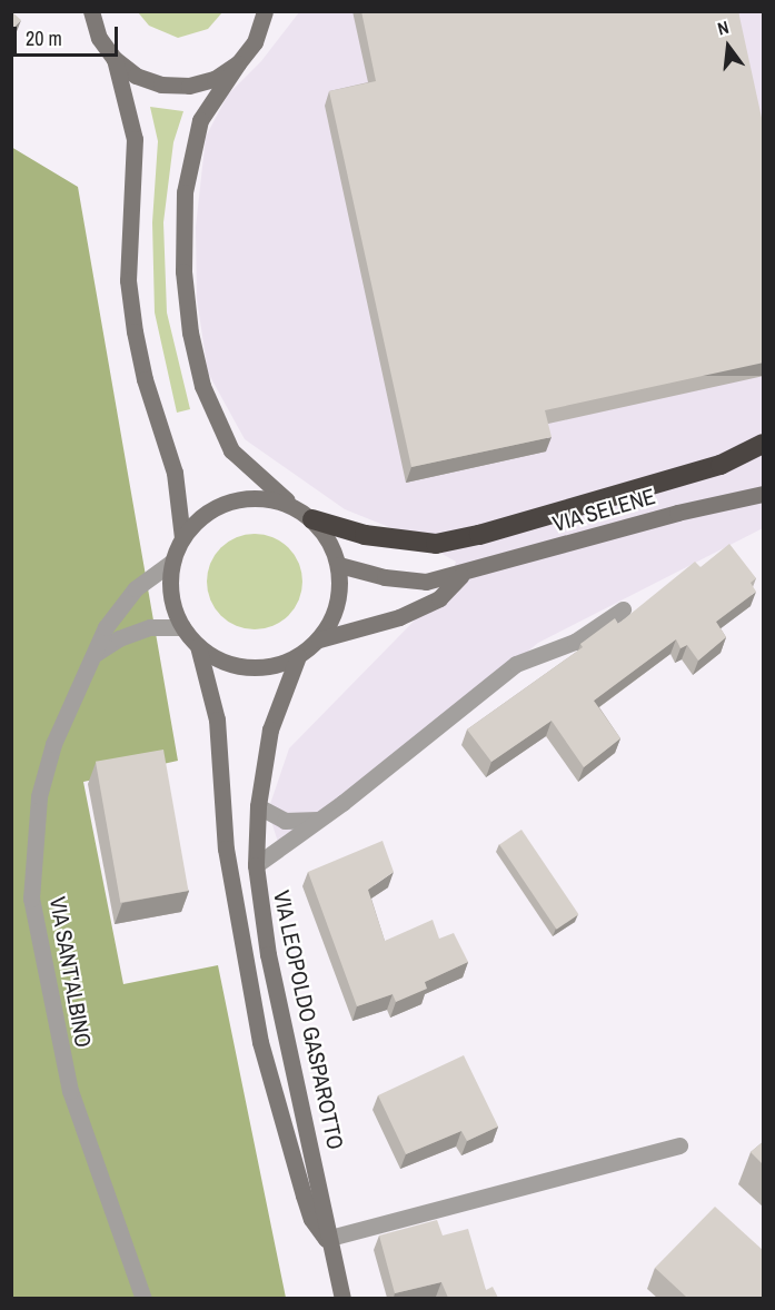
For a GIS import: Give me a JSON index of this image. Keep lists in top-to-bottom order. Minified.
{"streets":{"main road":["VIA SELENE","VIA LEOPOLDO GASPAROTTO"],"street":["VIA SANT'ALBINO"]},"crossings":[["VIA SELENE","VIA SANT'ALBINO"],["VIA SELENE","VIA LEOPOLDO GASPAROTTO"],["VIA SANT'ALBINO","VIA LEOPOLDO GASPAROTTO"]],"scale_bar":"20 m","north":"top"}
